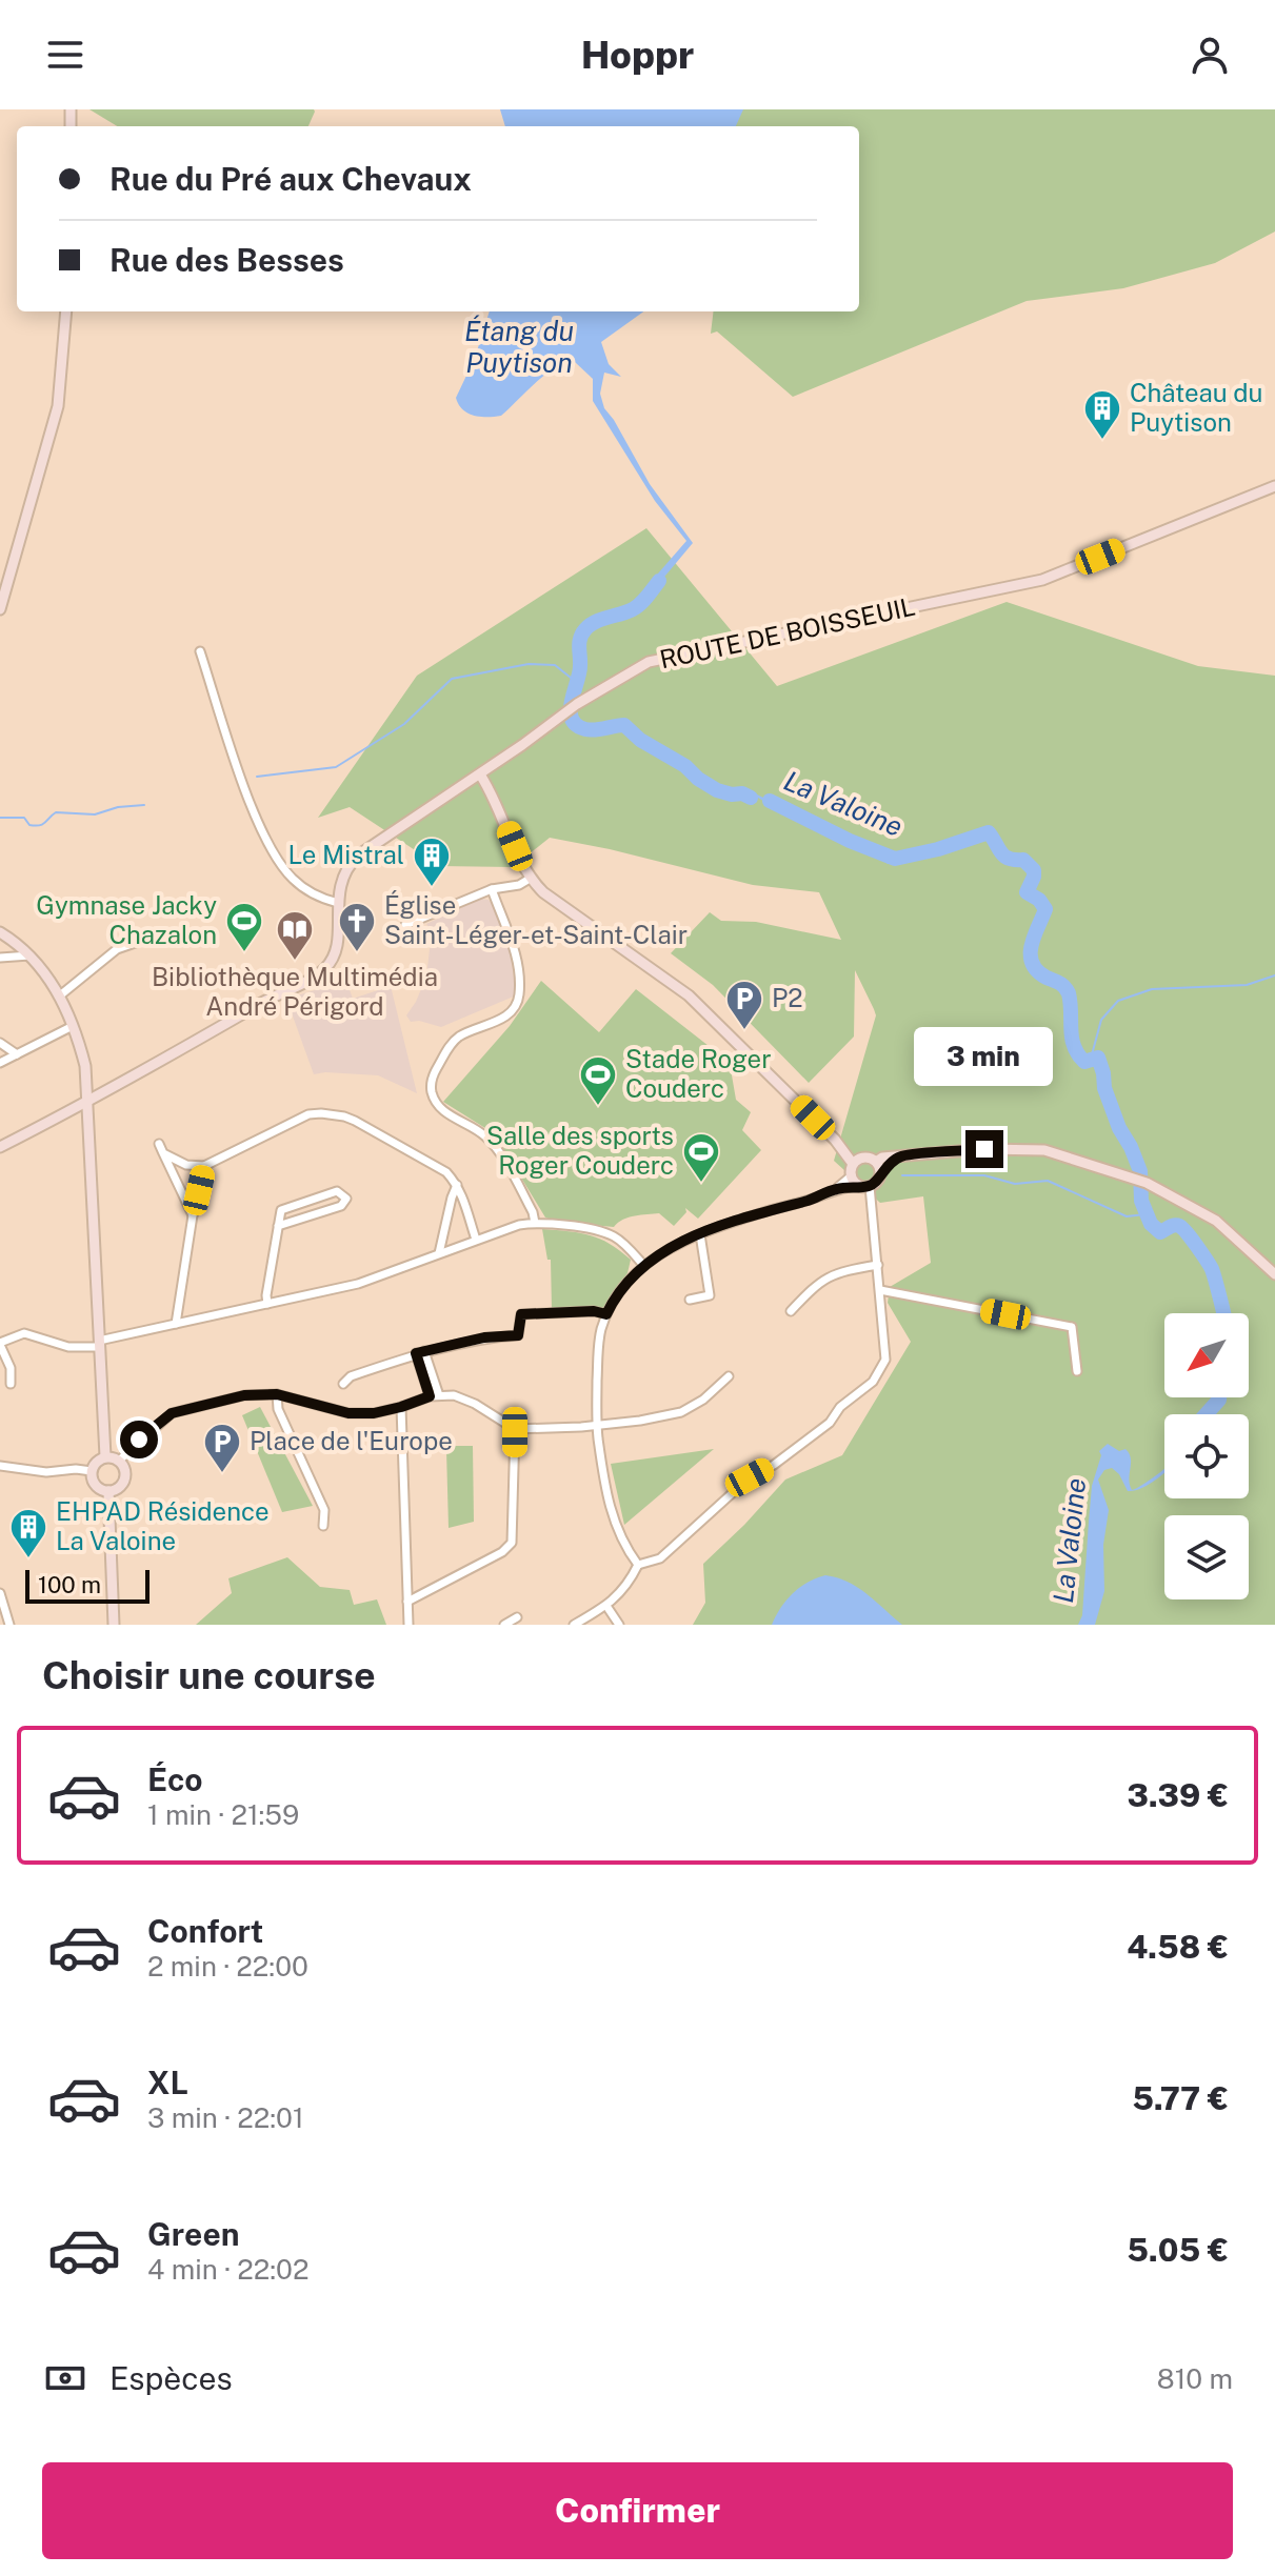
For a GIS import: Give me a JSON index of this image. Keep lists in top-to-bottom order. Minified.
{"streets":{"main road":["ROUTE DE BOISSEUIL"]},"water":["Étang du Puytison","La Valoine"],"places":{"building":["Château du Puytison","Le Mistral","EHPAD Résidence La Valoine"],"sports":["Gymnase Jacky Chazalon","Stade Roger Couderc","Salle des sports Roger Couderc"],"church":["Église Saint-Léger-et-Saint-Clair"],"library":["Bibliothèque Multimédia André Périgord"],"parking":["P2","Place de l'Europe"]},"scale_bar":"100 m","north":"bottom left","page":{"header":"Hoppr","banner":["Rue du Pré aux Chevaux","Rue des Besses"],"bubble":"3 min","scale":"100 m","heading":"Choisir une course","list":[{"name":"Éco","note":"1 min · 21:59","value":"3.39 €"},{"name":"Confort","note":"2 min · 22:00","value":"4.58 €"},{"name":"XL","note":"3 min · 22:01","value":"5.77 €"},{"name":"Green","note":"4 min · 22:02","value":"5.05 €"}],"pay":["Espèces","810 m"],"buttons":"Confirmer"}}
